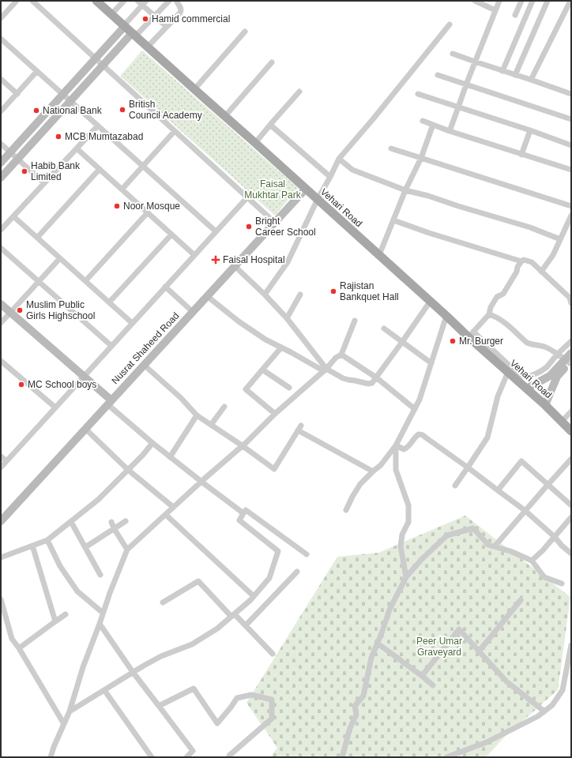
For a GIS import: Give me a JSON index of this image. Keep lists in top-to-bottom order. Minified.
{"streets":{"main road":["Vehari Road"],"street":["Nusrat Shaheed Road"]},"crossings":[["Vehari Road","Nusrat Shaheed Road"]],"parks":["Faisal Mukhtar Park","Peer Umar Graveyard"],"places":{"other":["Hamid commercial","British Council Academy","National Bank","MCB Mumtazabad","Habib Bank Limited","Noor Mosque","Bright Career School","Rajistan Bankquet Hall","Muslim Public Girls Highschool","Mr. Burger","MC School boys"],"health":["Faisal Hospital"]}}
